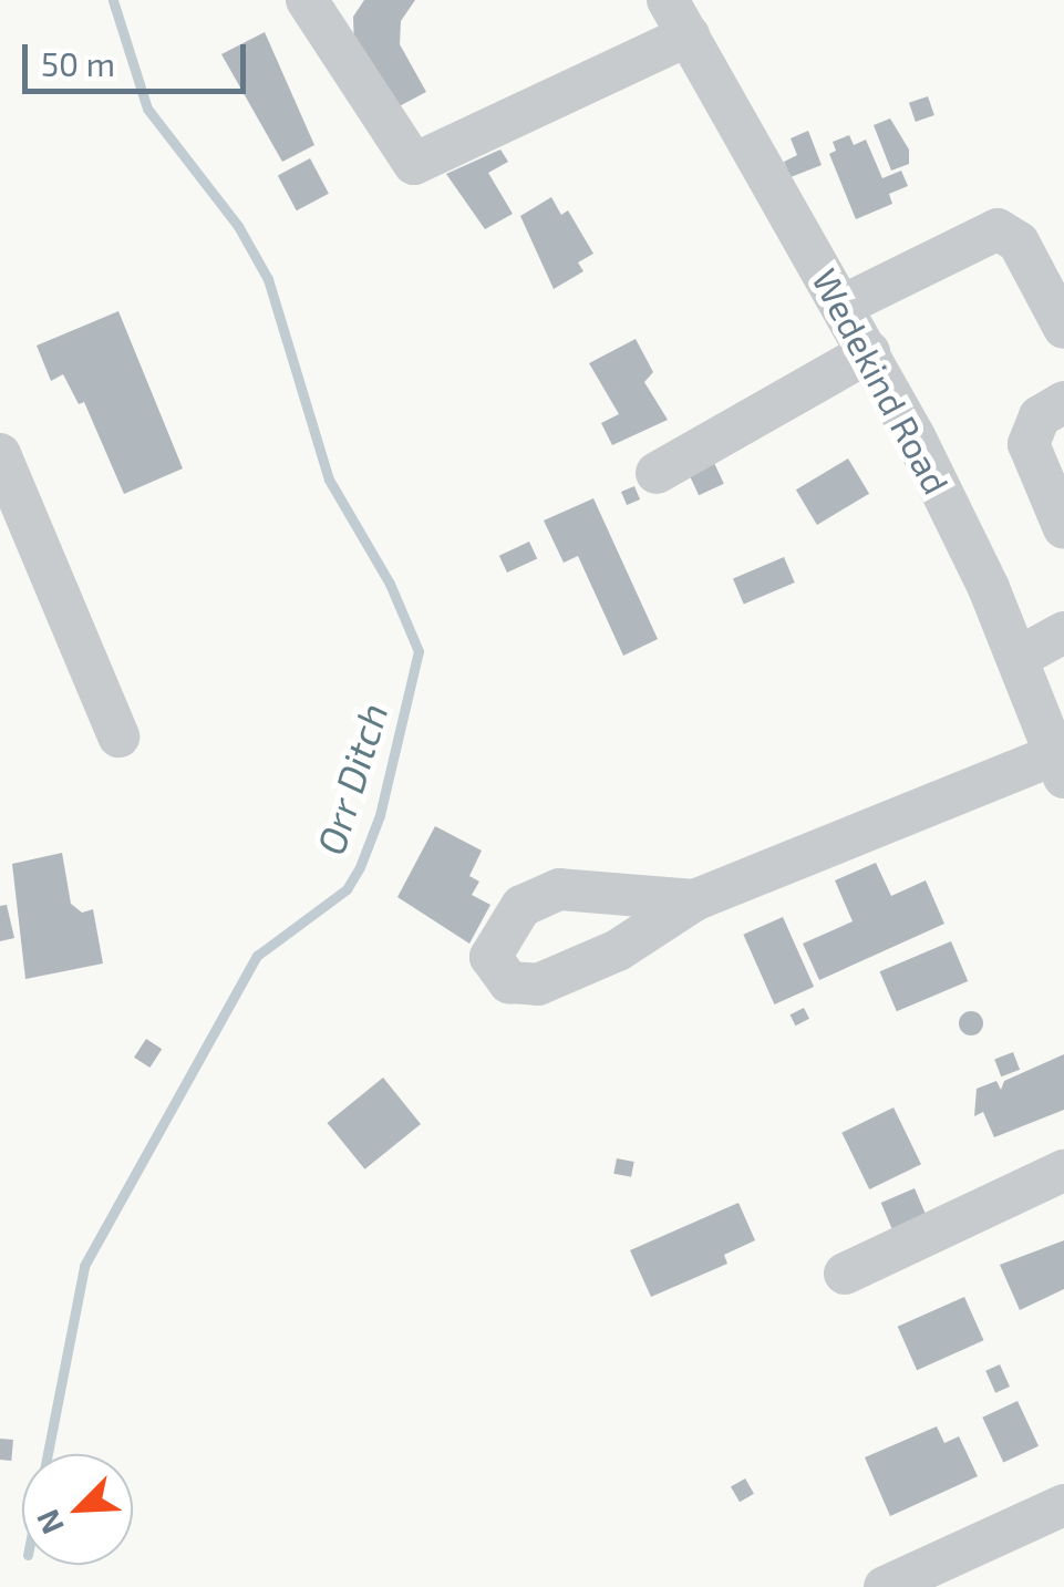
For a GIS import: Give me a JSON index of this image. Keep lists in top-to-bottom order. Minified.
{"streets":{"street":["Wedekind Road"]},"water":["Orr Ditch"],"scale_bar":"50 m","north":"bottom left"}
